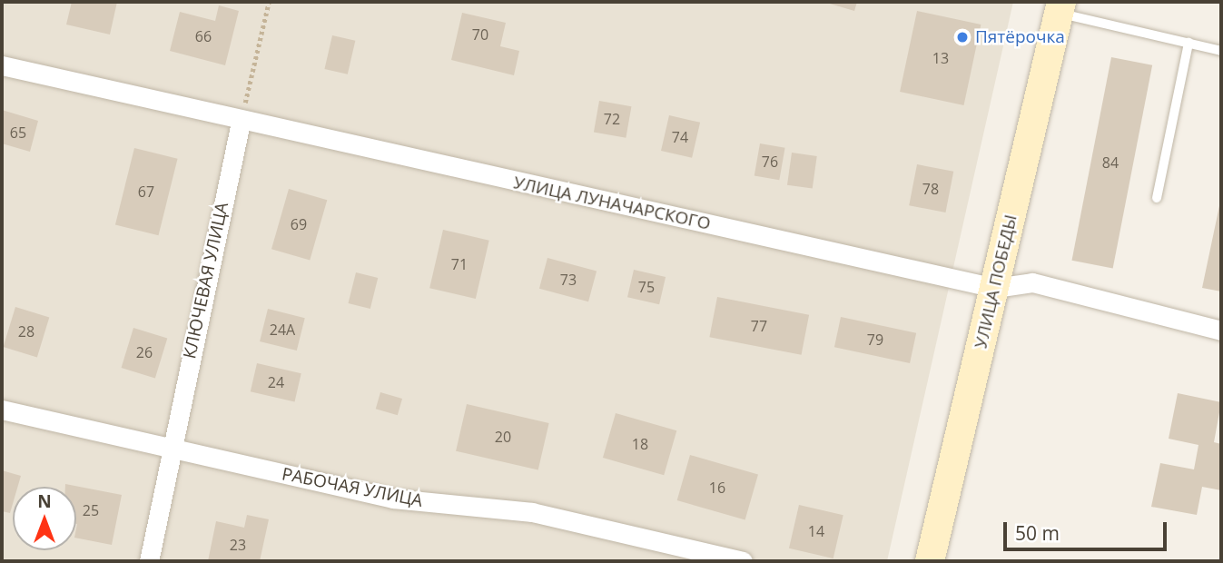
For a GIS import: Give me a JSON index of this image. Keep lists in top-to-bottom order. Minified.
{"streets":{"main road":["УЛИЦА ПОБЕДЫ"],"street":["УЛИЦА ЛУНАЧАРСКОГО","КЛЮЧЕВАЯ УЛИЦА","РАБОЧАЯ УЛИЦА"]},"crossings":[["УЛИЦА ЛУНАЧАРСКОГО","КЛЮЧЕВАЯ УЛИЦА"],["УЛИЦА ЛУНАЧАРСКОГО","УЛИЦА ПОБЕДЫ"],["КЛЮЧЕВАЯ УЛИЦА","РАБОЧАЯ УЛИЦА"]],"places":["Пятёрочка"],"house_numbers":["70","66","13","72","65","74","76","84","78","67","69","71","73","75","77","24А","28","79","26","24","20","18","16","25","14","23"],"scale_bar":"50 m","north":"top"}
